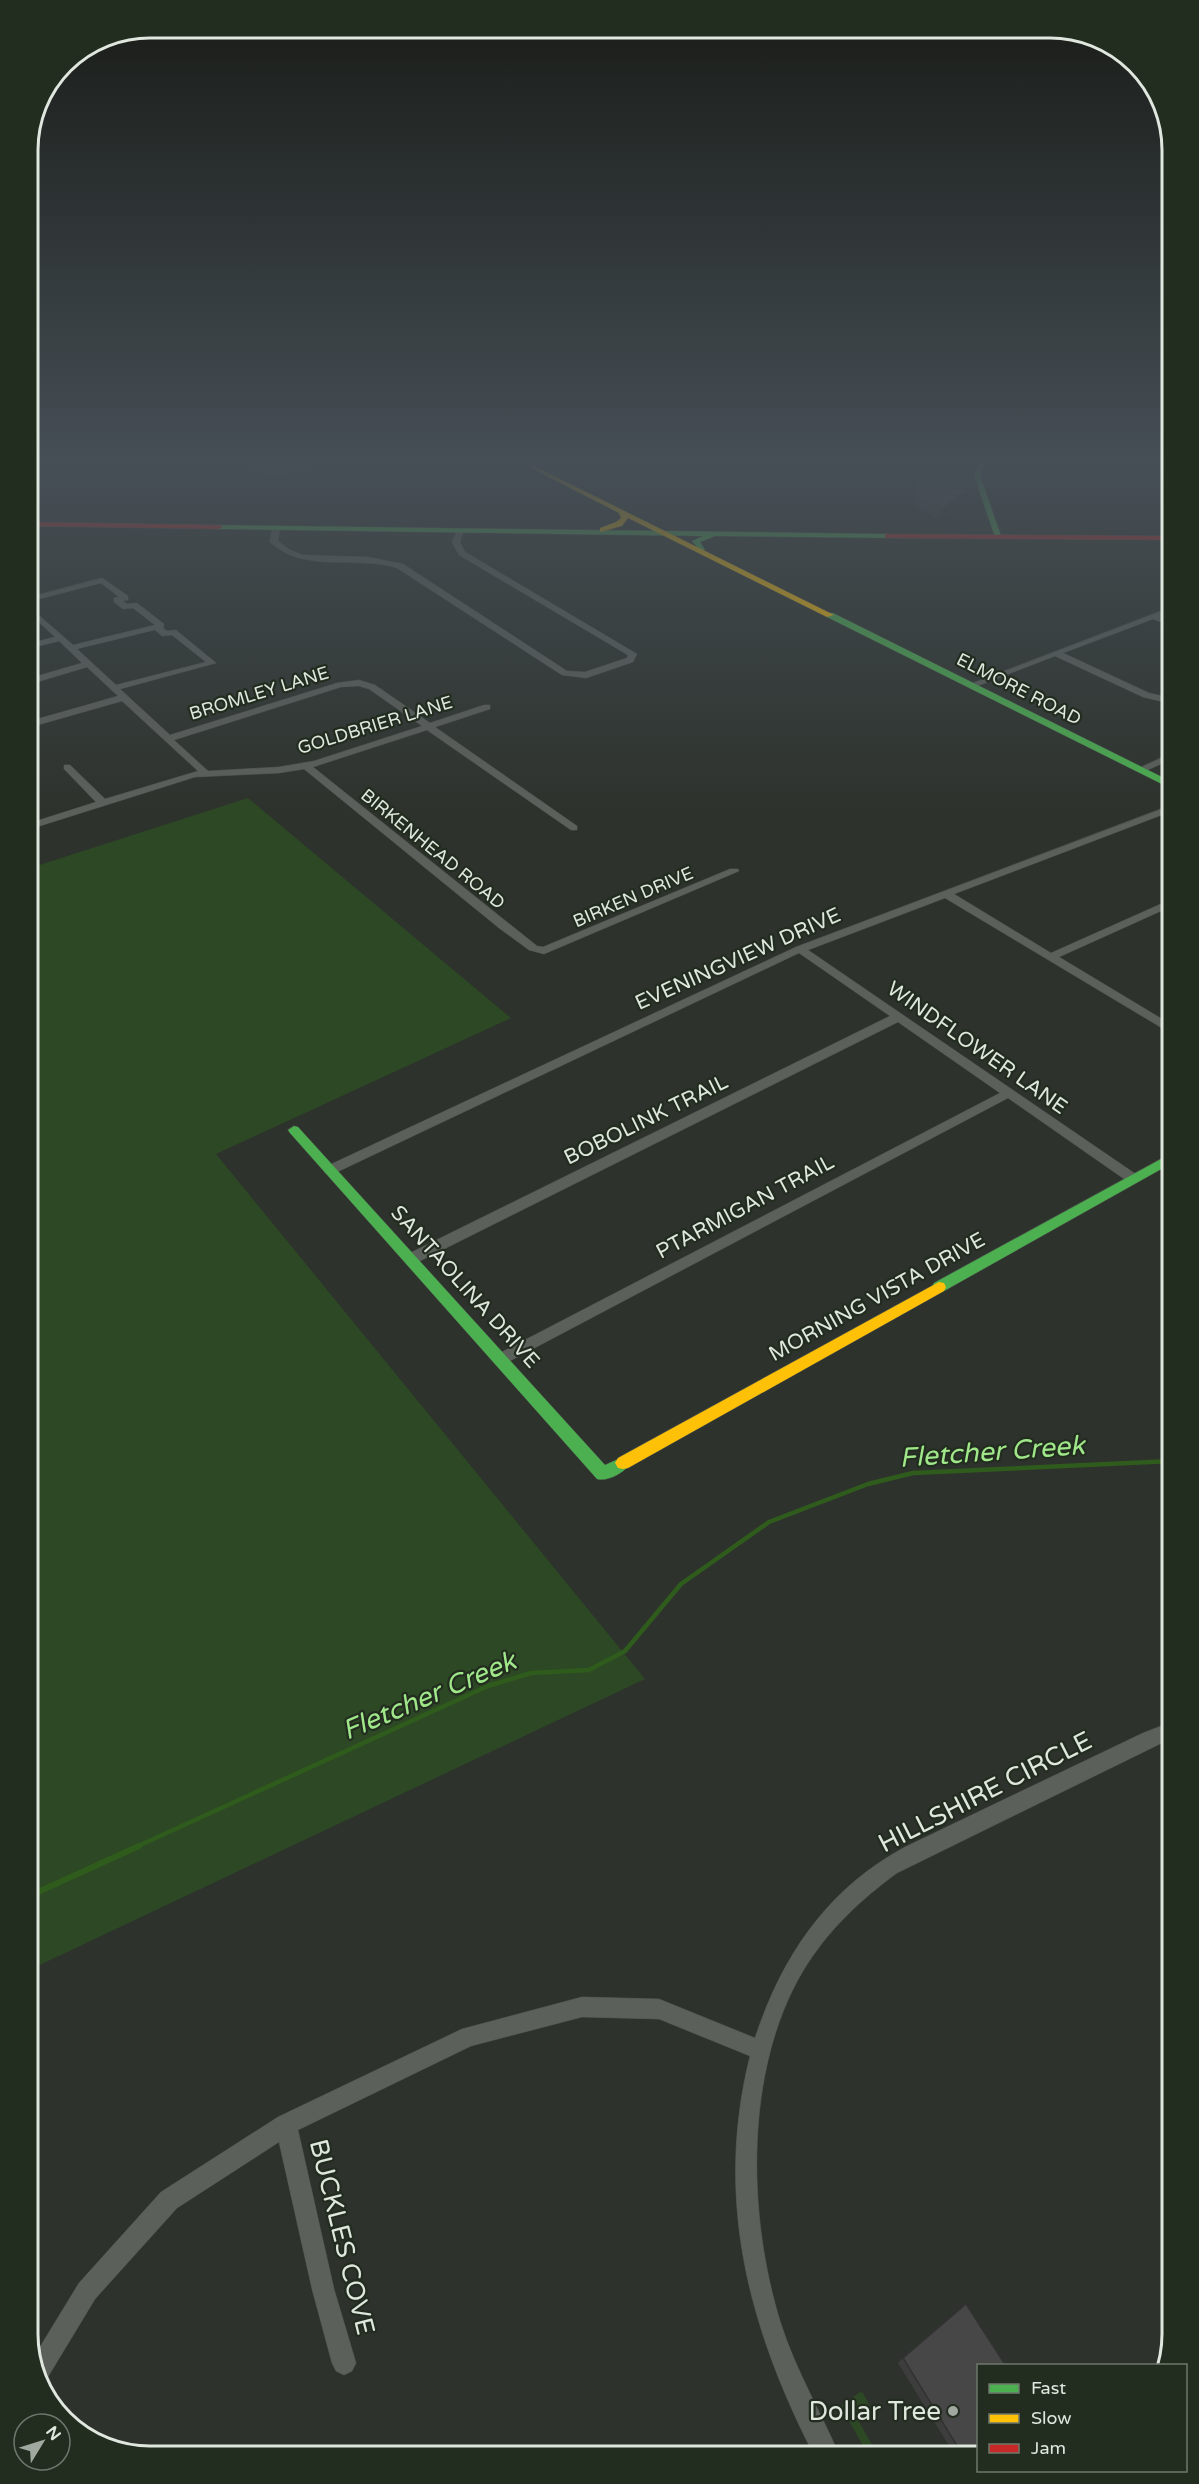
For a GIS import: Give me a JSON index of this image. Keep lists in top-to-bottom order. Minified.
{"streets":{"street":["ELMORE ROAD","BROMLEY LANE","GOLDBRIER LANE","BIRKENHEAD ROAD","BIRKEN DRIVE","EVENINGVIEW DRIVE","WINDFLOWER LANE","BOBOLINK TRAIL","PTARMIGAN TRAIL","SANTAOLINA DRIVE","MORNING VISTA DRIVE","HILLSHIRE CIRCLE","BUCKLES COVE"]},"crossings":[["BROMLEY LANE","GOLDBRIER LANE"],["GOLDBRIER LANE","BIRKENHEAD ROAD"],["BIRKENHEAD ROAD","BIRKEN DRIVE"],["EVENINGVIEW DRIVE","WINDFLOWER LANE"],["EVENINGVIEW DRIVE","SANTAOLINA DRIVE"],["WINDFLOWER LANE","BOBOLINK TRAIL"],["WINDFLOWER LANE","PTARMIGAN TRAIL"],["WINDFLOWER LANE","MORNING VISTA DRIVE"],["BOBOLINK TRAIL","SANTAOLINA DRIVE"],["PTARMIGAN TRAIL","SANTAOLINA DRIVE"],["SANTAOLINA DRIVE","MORNING VISTA DRIVE"]],"water":["Fletcher Creek"],"places":["Dollar Tree"],"legend":["Fast","Slow","Jam"],"north":"top right"}
